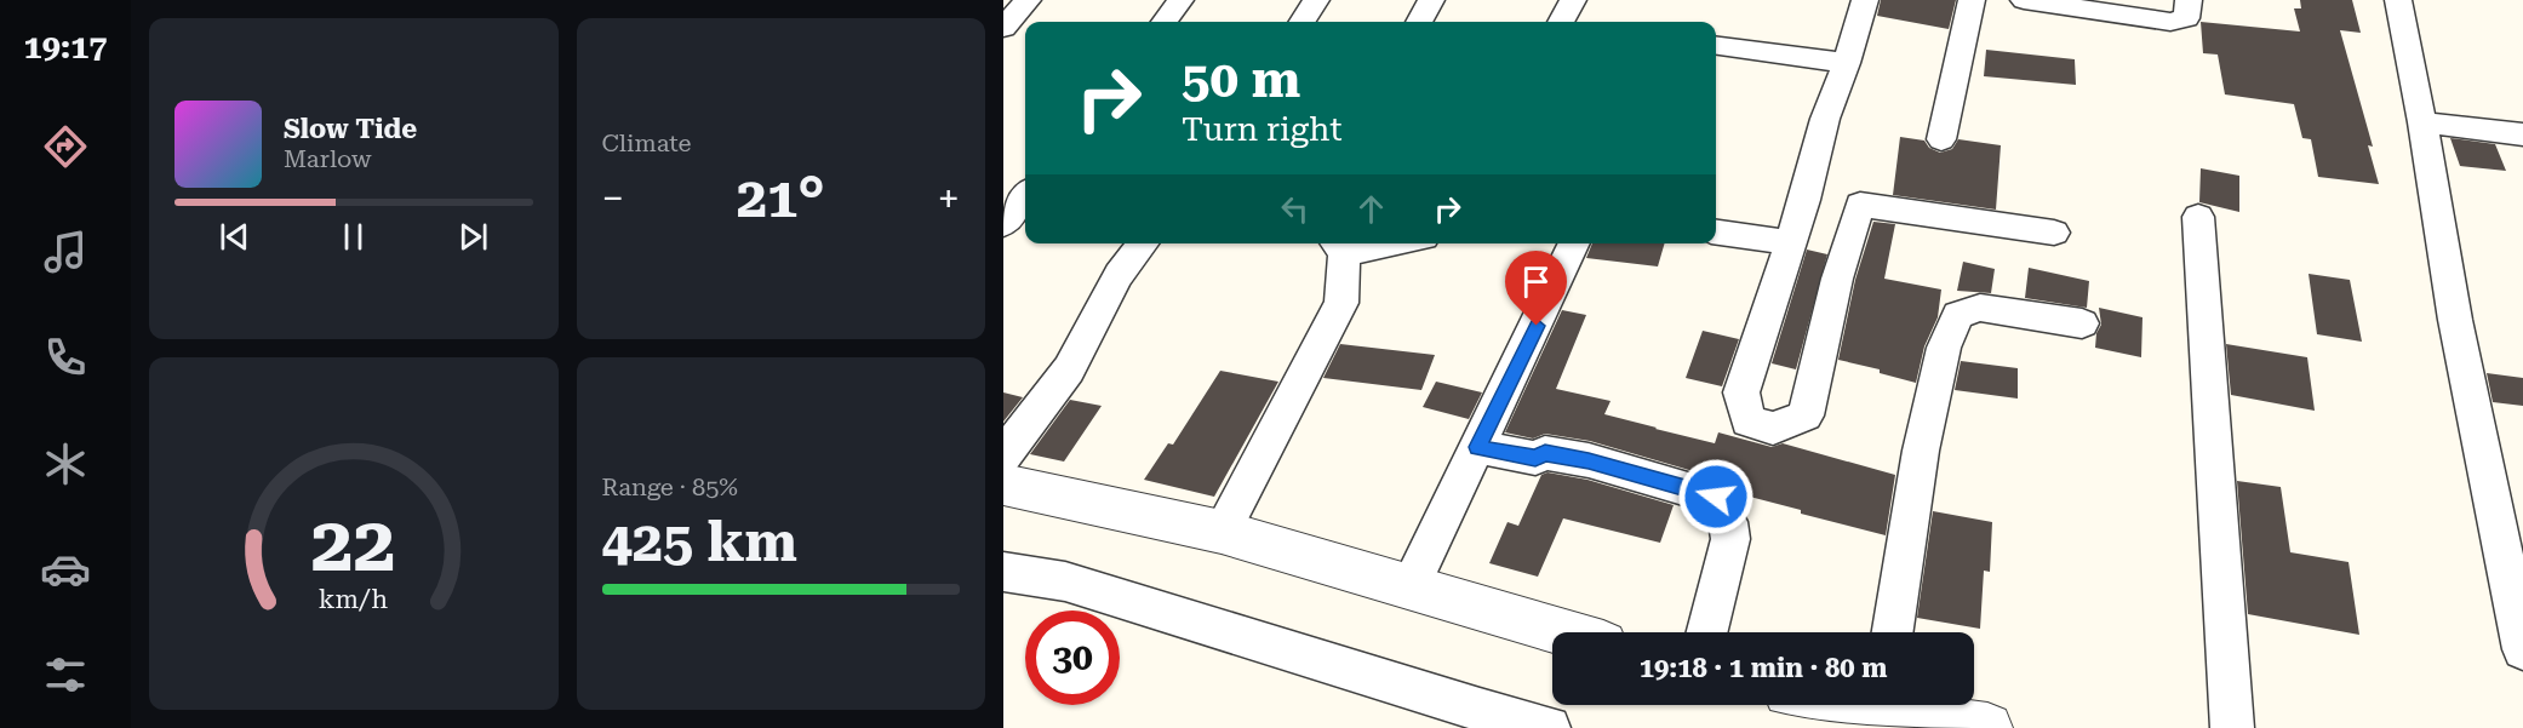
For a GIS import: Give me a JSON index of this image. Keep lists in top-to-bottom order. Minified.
{"page":{"tabs":"19:17","tile":["Climate",["Range · 85%","425 km"]],"turn":["50 m","Turn right"],"song":["Slow Tide","Marlow"],"heat":["−","21°","+"],"limit":"30","trip":"19:18 · 1 min · 80 m","gauge":["22","km/h"]}}
